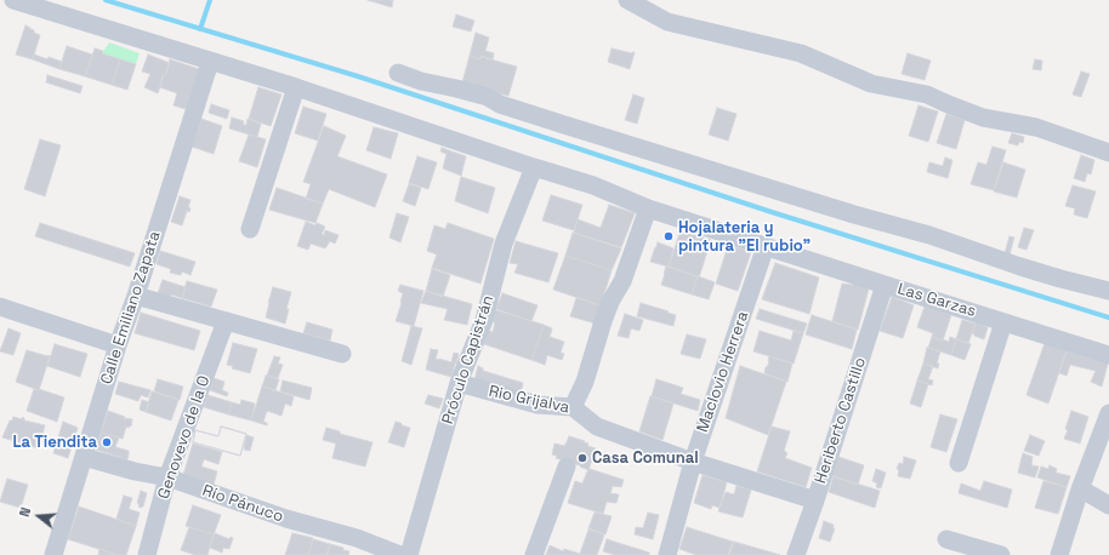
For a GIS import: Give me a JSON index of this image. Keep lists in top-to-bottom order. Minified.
{"streets":{"street":["Las Garzas","Calle Emiliano Zapata","Próculo Capistrán","Maclovio Herrera","Rio Grijalva","Heriberto Castillo","Genovevo de la O","Río Pánuco"]},"crossings":[["Las Garzas","Calle Emiliano Zapata"],["Las Garzas","Próculo Capistrán"],["Las Garzas","Maclovio Herrera"],["Las Garzas","Heriberto Castillo"],["Calle Emiliano Zapata","Río Pánuco"],["Próculo Capistrán","Rio Grijalva"],["Maclovio Herrera","Rio Grijalva"],["Rio Grijalva","Heriberto Castillo"],["Genovevo de la O","Río Pánuco"]],"places":["Hojalateria y pintura \"El rubio\"","La Tiendita","Casa Comunal"],"north":"left"}
